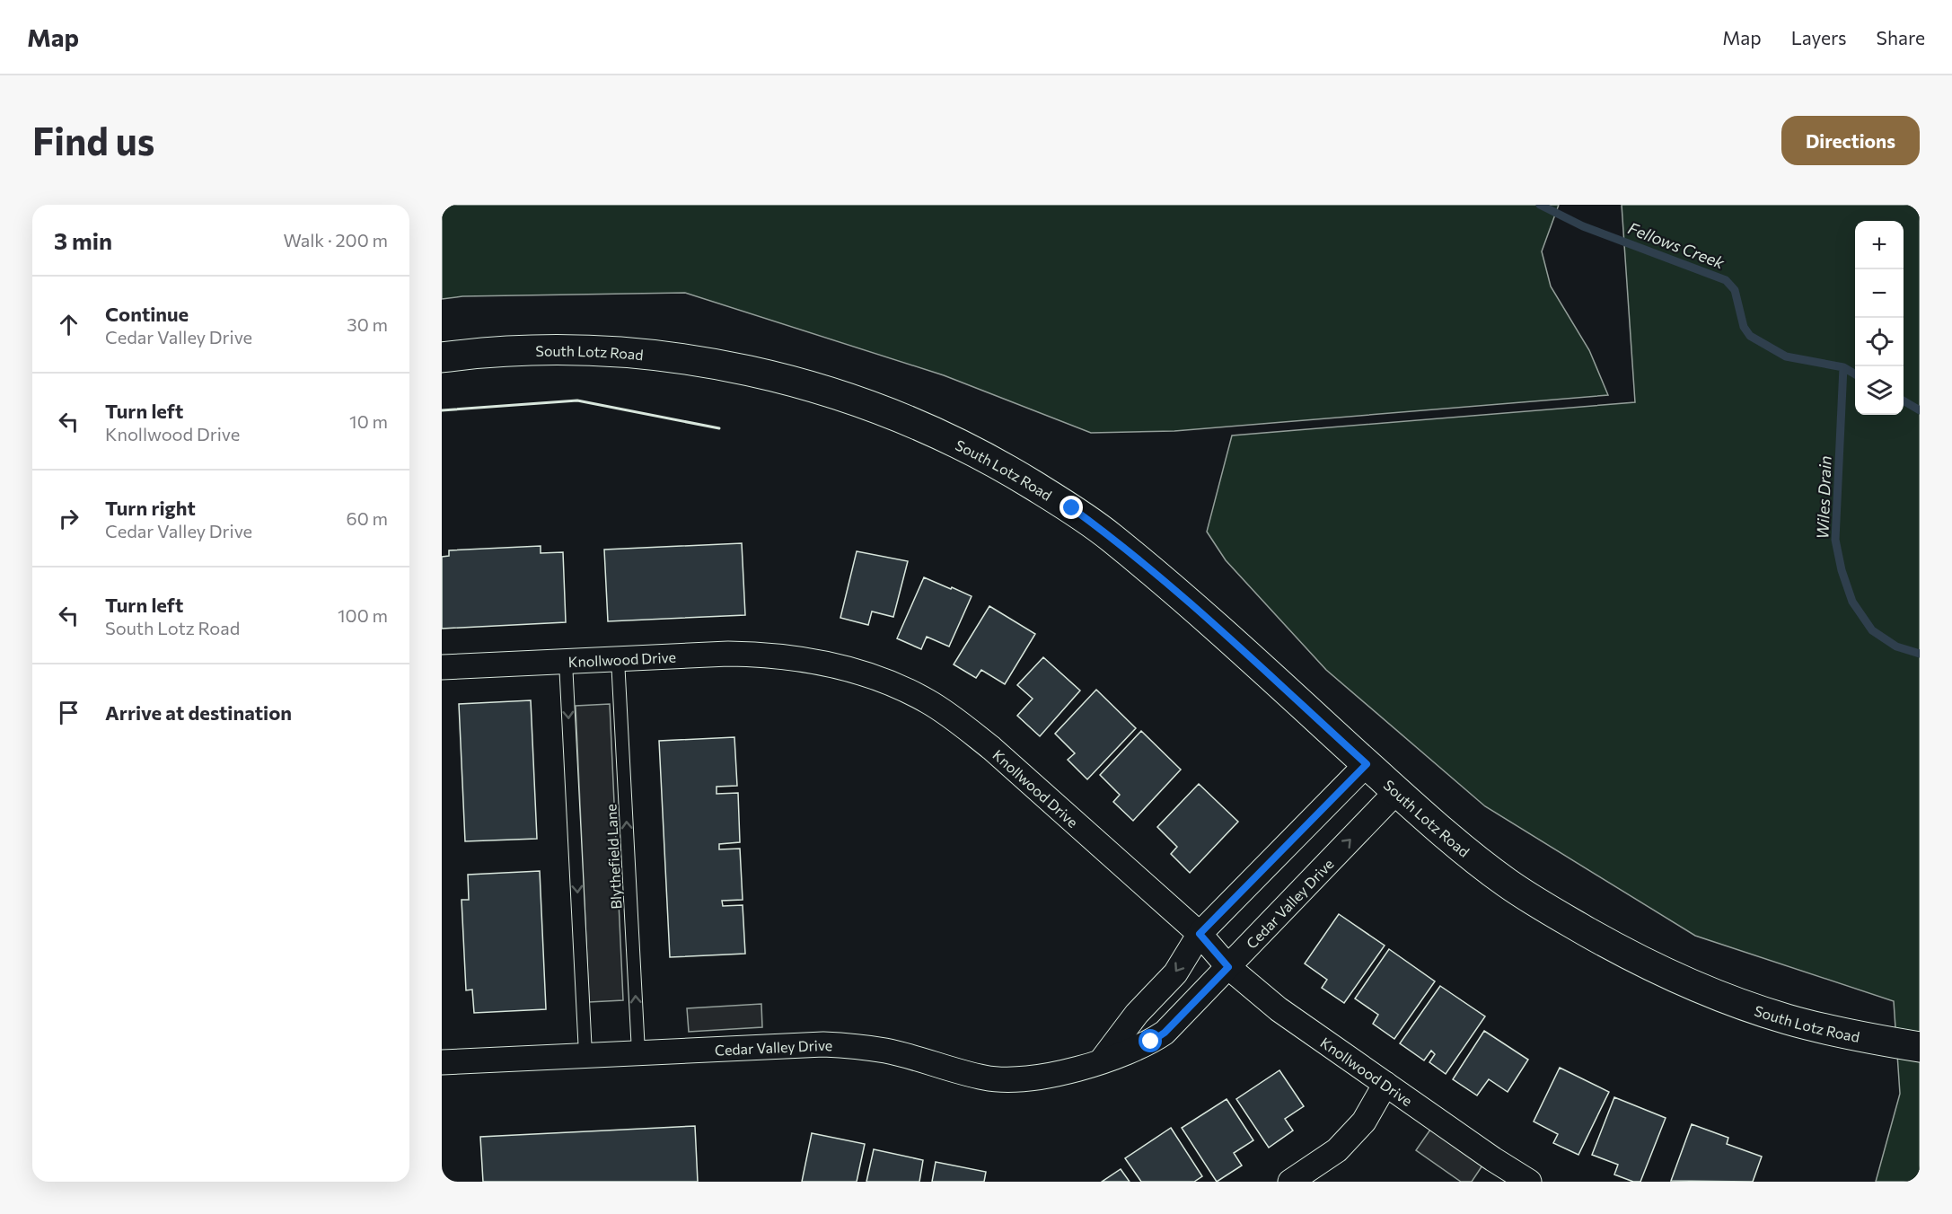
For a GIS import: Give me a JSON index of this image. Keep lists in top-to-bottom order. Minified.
{"streets":{"street":["South Lotz Road","Knollwood Drive","Cedar Valley Drive"],"lane":["Blythefield Lane"]},"crossings":[["South Lotz Road","Cedar Valley Drive"],["Knollwood Drive","Blythefield Lane"],["Knollwood Drive","Cedar Valley Drive"],["Blythefield Lane","Cedar Valley Drive"]],"water":["Fellows Creek","Wiles Drain"],"page":{"header":"Map","nav":["Map","Layers","Share"],"buttons":"Directions","title":"Find us","heading":["3 min","Walk · 200 m"],"map_buttons":["+","−"],"list":[["Continue","Cedar Valley Drive","30 m"],["Turn left","Knollwood Drive","10 m"],["Turn right","Cedar Valley Drive","60 m"],["Turn left","South Lotz Road","100 m"],"Arrive at destination"]}}
